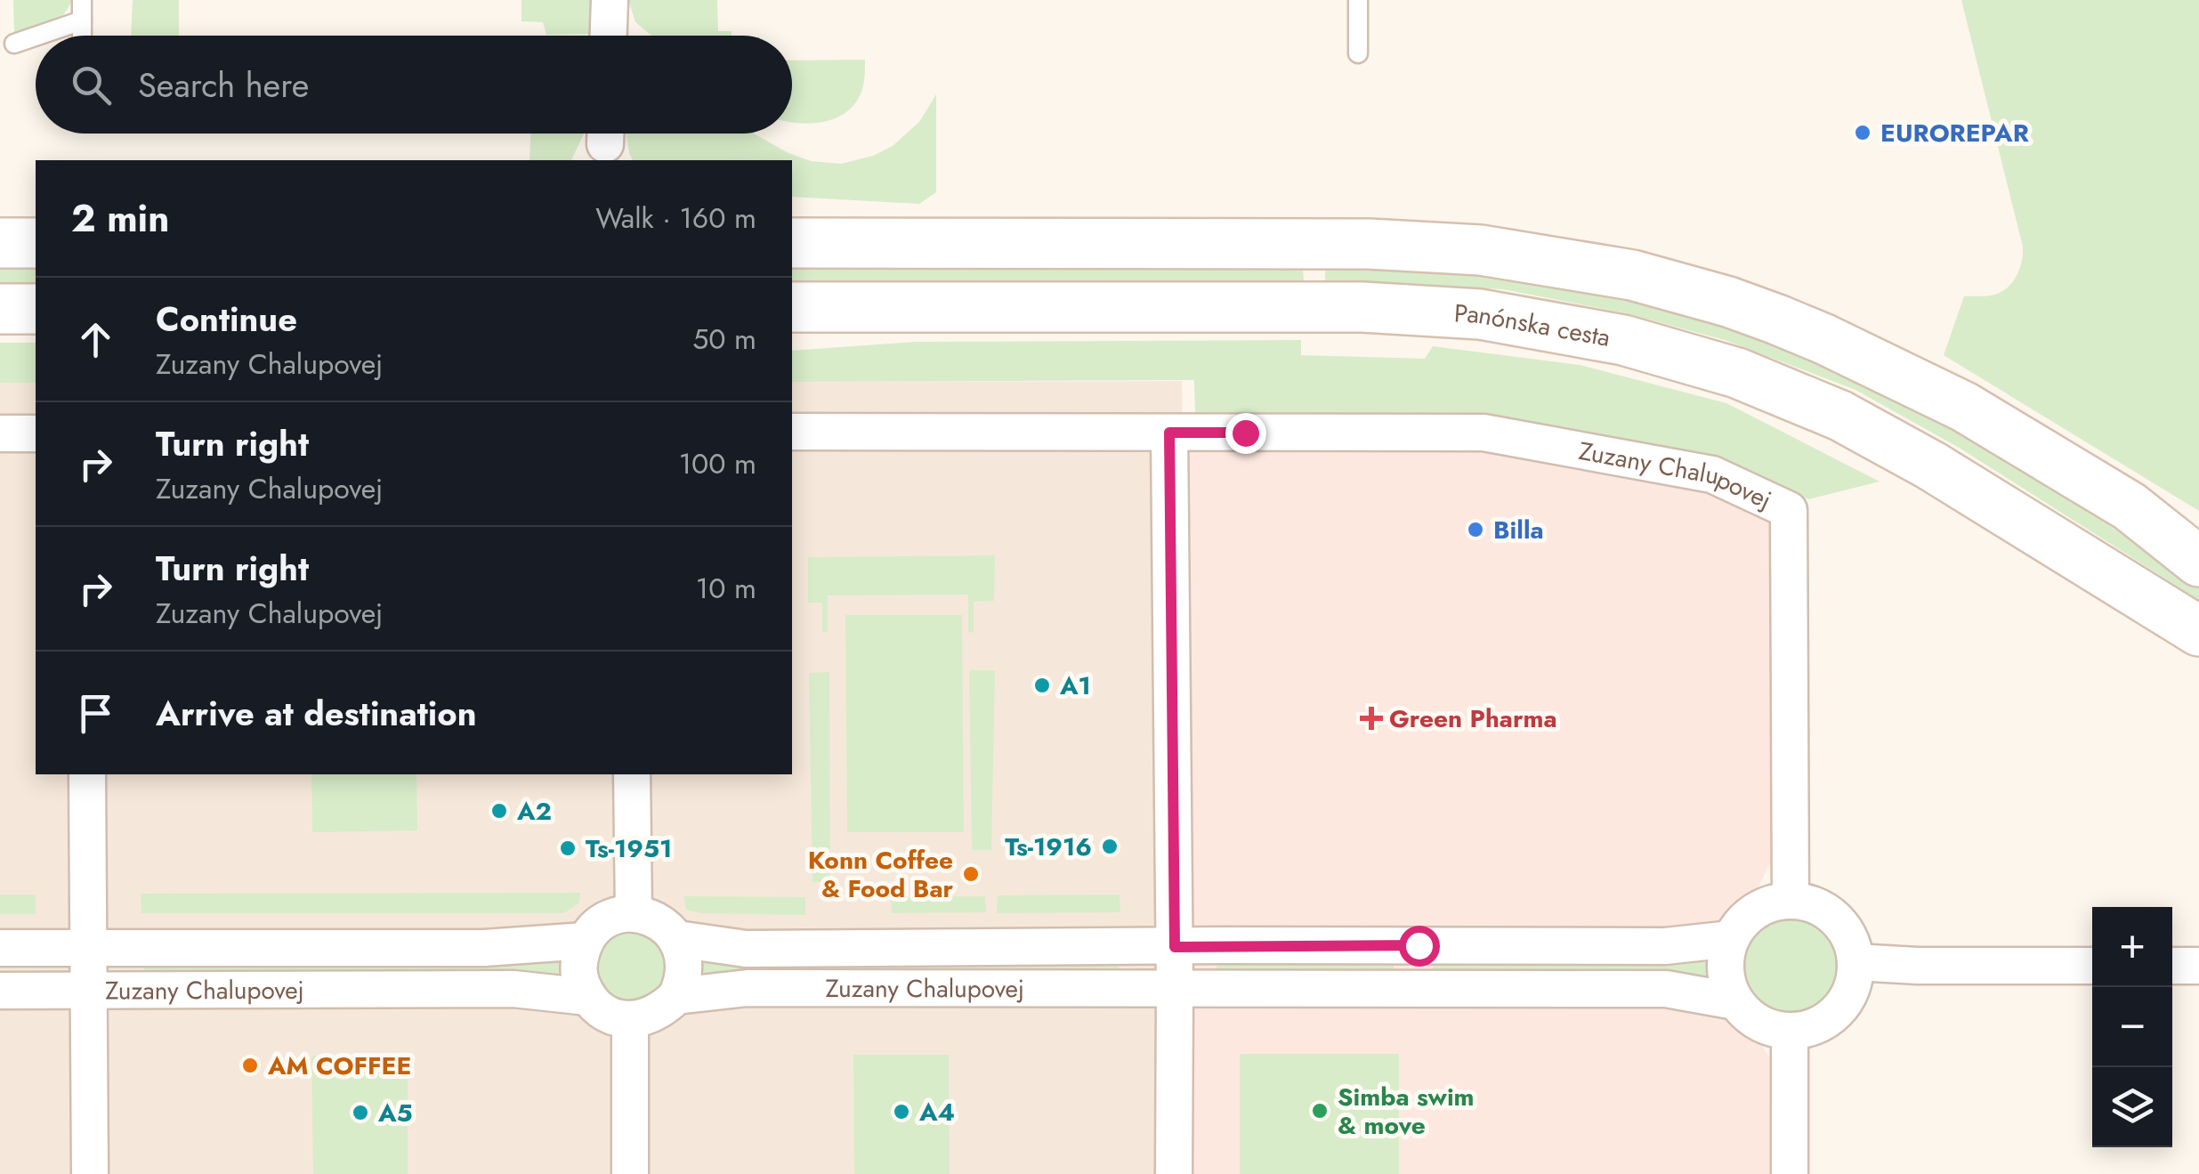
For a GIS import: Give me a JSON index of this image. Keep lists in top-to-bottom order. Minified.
{"streets":{"main road":["Panónska cesta"],"street":["Zuzany Chalupovej"]},"places":{"other":["EUROREPAR","Billa","A1","A2","Ts-1916","Ts-1951","Konn Coffee & Food Bar","AM COFFEE","Simba swim & move","A4","A5"],"health":["Green Pharma"]},"page":{"search":"Search here","heading":["2 min","Walk · 160 m"],"list":[["Continue","Zuzany Chalupovej","50 m"],["Turn right","Zuzany Chalupovej","100 m"],["Turn right","Zuzany Chalupovej","10 m"],"Arrive at destination"],"map_buttons":["+","−"]}}
